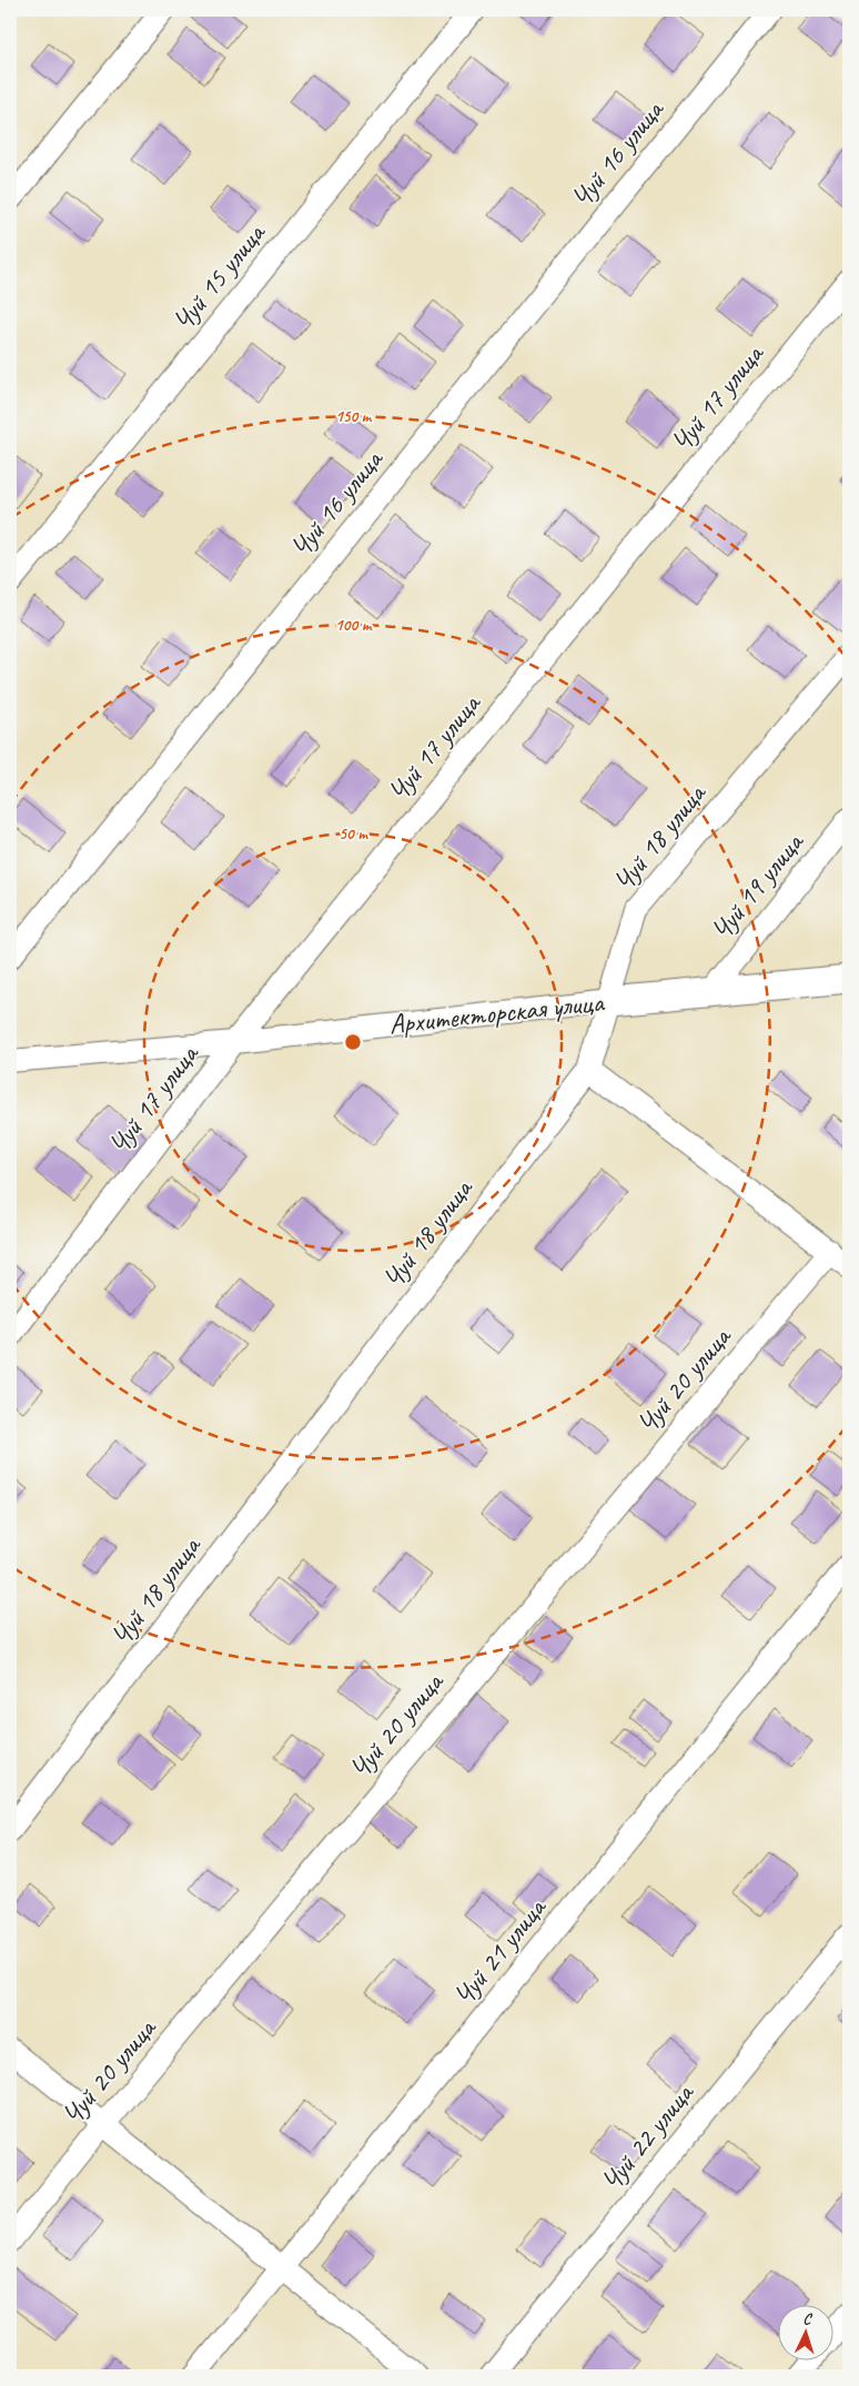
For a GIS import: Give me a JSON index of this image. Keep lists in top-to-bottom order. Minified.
{"streets":{"street":["Чуй 16 улица","Чуй 15 улица","Чуй 17 улица","Чуй 18 улица","Чуй 19 улица","Архитекторская улица","Чуй 20 улица","Чуй 21 улица","Чуй 22 улица"]},"crossings":[["Чуй 17 улица","Архитекторская улица"],["Чуй 18 улица","Архитекторская улица"],["Чуй 19 улица","Архитекторская улица"]],"north":"top","rings":["150 m","100 m","50 m"]}
